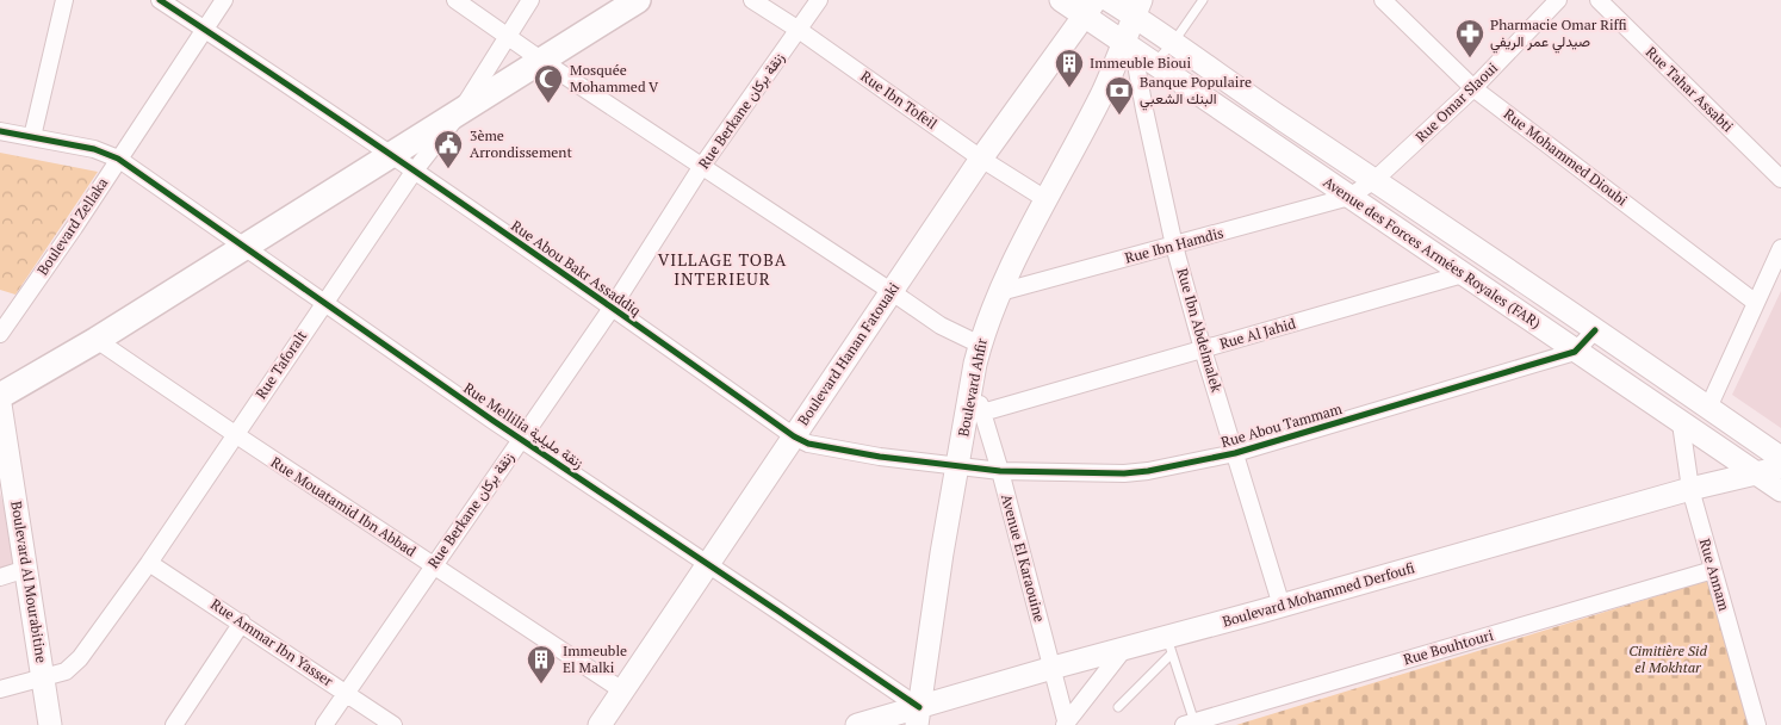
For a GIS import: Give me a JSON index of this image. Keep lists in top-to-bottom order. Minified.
{"streets":{"street":["Rue Tahar Assabti","Rue Ibn Tofeil","Rue Omar Slaoui","Rue Berkane زنقة بركان","Rue Mohammed Dioubi","Boulevard Zellaka","Rue Ibn Hamdis","Avenue des Forces Armées Royales (FAR)","Rue Abou Bakr Assaddiq","Rue Ibn Abdelmalek","Rue Al Jahid","Boulevard Hanan Fatouaki","Rue Taforalt","Boulevard Ahfir","Rue Mellilia زنقة مليلية","Rue Abou Tammam","Rue Mouatamid Ibn Abbad","Avenue El Karaouine","Rue Annam","Boulevard Al Mourabitine","Boulevard Mohammed Derfoufi","Rue Ammar Ibn Yasser","Rue Bouhtouri"]},"crossings":[["Rue Ibn Tofeil","Rue Berkane زنقة بركان"],["Rue Ibn Tofeil","Boulevard Hanan Fatouaki"],["Rue Ibn Tofeil","Boulevard Ahfir"],["Rue Omar Slaoui","Rue Mohammed Dioubi"],["Rue Omar Slaoui","Rue Ibn Hamdis"],["Rue Omar Slaoui","Avenue des Forces Armées Royales (FAR)"],["Rue Berkane زنقة بركان","Rue Abou Bakr Assaddiq"],["Rue Berkane زنقة بركان","Rue Mellilia زنقة مليلية"],["Rue Berkane زنقة بركان","Rue Mouatamid Ibn Abbad"],["Rue Berkane زنقة بركان","Rue Ammar Ibn Yasser"],["Boulevard Zellaka","Rue Abou Bakr Assaddiq"],["Boulevard Zellaka","Rue Mellilia زنقة مليلية"],["Rue Ibn Hamdis","Avenue des Forces Armées Royales (FAR)"],["Rue Ibn Hamdis","Rue Ibn Abdelmalek"],["Rue Ibn Hamdis","Boulevard Ahfir"],["Avenue des Forces Armées Royales (FAR)","Rue Ibn Abdelmalek"],["Avenue des Forces Armées Royales (FAR)","Rue Al Jahid"],["Avenue des Forces Armées Royales (FAR)","Boulevard Hanan Fatouaki"],["Avenue des Forces Armées Royales (FAR)","Boulevard Ahfir"],["Avenue des Forces Armées Royales (FAR)","Rue Abou Tammam"],["Avenue des Forces Armées Royales (FAR)","Rue Annam"],["Avenue des Forces Armées Royales (FAR)","Boulevard Mohammed Derfoufi"],["Rue Abou Bakr Assaddiq","Boulevard Hanan Fatouaki"],["Rue Abou Bakr Assaddiq","Rue Taforalt"],["Rue Abou Bakr Assaddiq","Boulevard Ahfir"],["Rue Abou Bakr Assaddiq","Rue Abou Tammam"],["Rue Ibn Abdelmalek","Rue Al Jahid"],["Rue Ibn Abdelmalek","Boulevard Ahfir"],["Rue Ibn Abdelmalek","Rue Abou Tammam"],["Rue Ibn Abdelmalek","Boulevard Mohammed Derfoufi"],["Rue Al Jahid","Avenue El Karaouine"],["Boulevard Hanan Fatouaki","Rue Mellilia زنقة مليلية"],["Boulevard Hanan Fatouaki","Rue Mouatamid Ibn Abbad"],["Rue Taforalt","Rue Mellilia زنقة مليلية"],["Rue Taforalt","Rue Mouatamid Ibn Abbad"],["Rue Taforalt","Boulevard Al Mourabitine"],["Rue Taforalt","Rue Ammar Ibn Yasser"],["Boulevard Ahfir","Rue Mellilia زنقة مليلية"],["Boulevard Ahfir","Rue Abou Tammam"],["Boulevard Ahfir","Avenue El Karaouine"],["Boulevard Ahfir","Boulevard Mohammed Derfoufi"],["Rue Mellilia زنقة مليلية","Boulevard Mohammed Derfoufi"],["Rue Abou Tammam","Avenue El Karaouine"],["Avenue El Karaouine","Boulevard Mohammed Derfoufi"],["Rue Annam","Boulevard Mohammed Derfoufi"],["Rue Annam","Rue Bouhtouri"]],"districts":["VILLAGE TOBA INTERIEUR"],"parks":["Cimitière Sid el Mokhtar"],"places":{"pharmacy":["Pharmacie Omar Riffi صيدلي عمر الريفي"],"building":["Immeuble Bioui","Immeuble El Malki"],"mosque":["Mosquée Mohammed V"],"bank":["Banque Populaire البنك الشعبي"],"public building":["3ème Arrondissement"]}}
